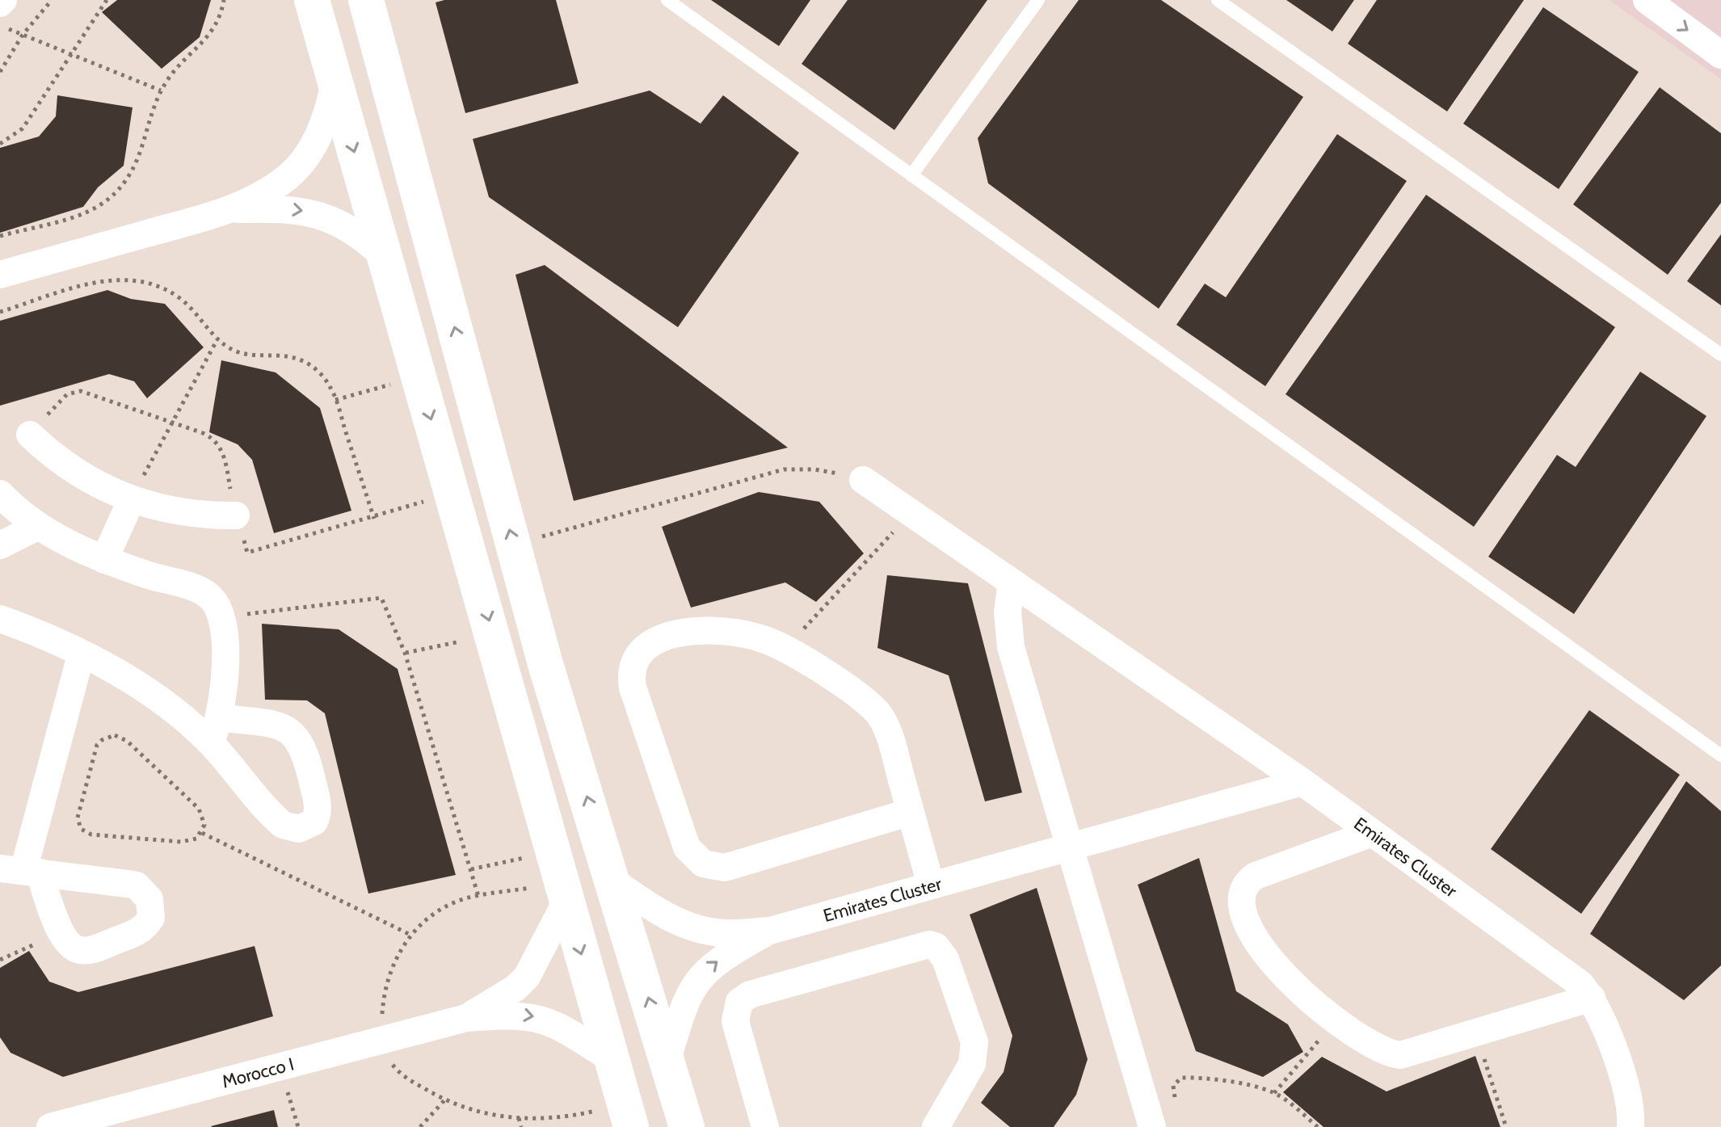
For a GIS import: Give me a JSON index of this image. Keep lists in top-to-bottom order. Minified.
{"streets":{"street":["Emirates Cluster","Morocco I"]}}
